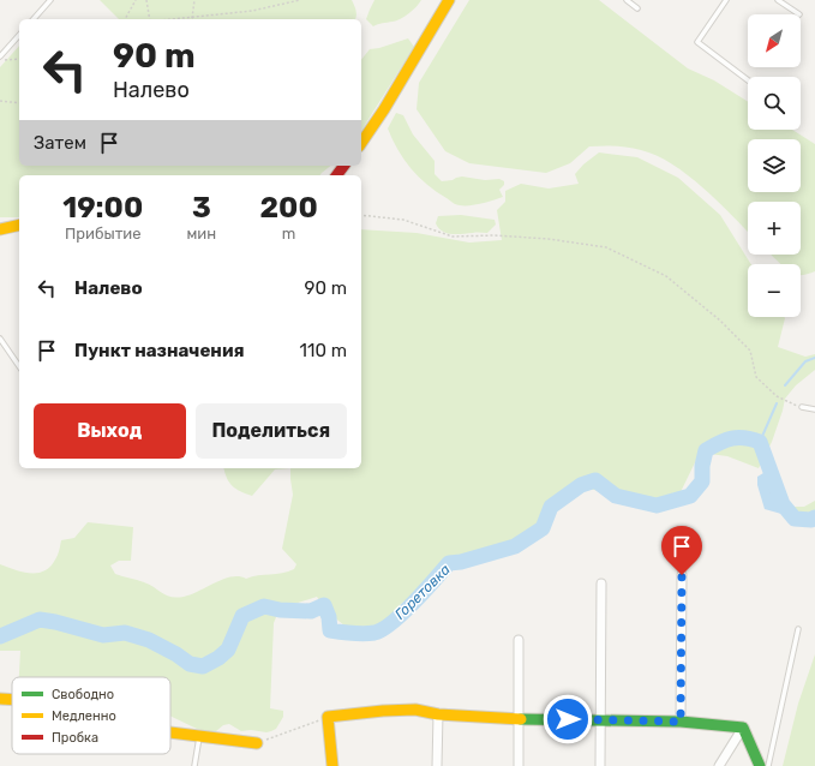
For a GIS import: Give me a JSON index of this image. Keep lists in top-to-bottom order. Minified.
{"water":["Горетовка"],"legend":["Свободно","Медленно","Пробка"],"north":"bottom left","page":{"map_buttons":["+","−"],"turn":["90 m","Налево"],"then":"Затем","eta":["19:00","Прибытие","3","мин","200","m"],"list":[{"name":"Налево","value":"90 m"},{"name":"Пункт назначения","value":"110 m"}],"buttons":["Выход","Поделиться"]}}
